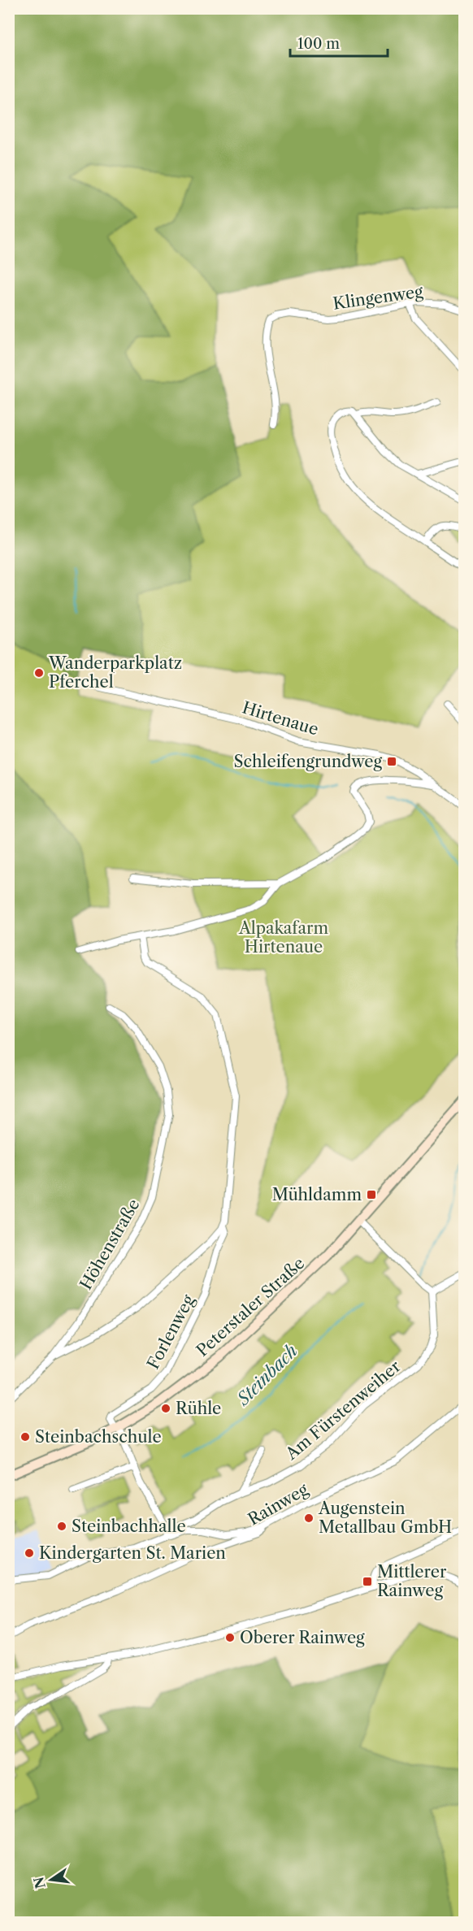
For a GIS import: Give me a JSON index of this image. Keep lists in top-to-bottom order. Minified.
{"streets":{"main road":["Peterstaler Straße"],"street":["Klingenweg","Hirtenaue","Höhenstraße","Forlenweg","Am Fürstenweiher","Rainweg"]},"crossings":[["Peterstaler Straße","Forlenweg"]],"water":["Steinbach"],"parks":["Alpakafarm Hirtenaue"],"places":{"other":["Wanderparkplatz Pferchel","Rühle","Steinbachschule","Augenstein Metallbau GmbH","Steinbachhalle","Kindergarten St. Marien","Oberer Rainweg"],"transit":["Schleifengrundweg","Mühldamm","Mittlerer Rainweg"]},"scale_bar":"100 m","north":"left"}
